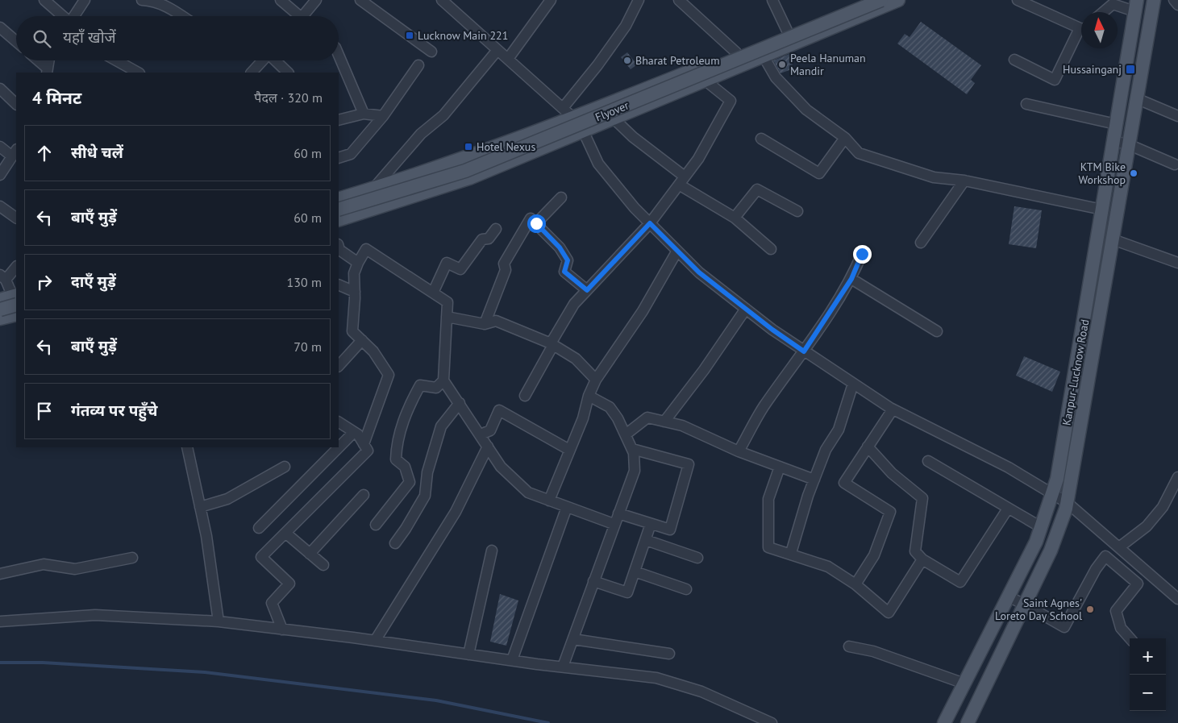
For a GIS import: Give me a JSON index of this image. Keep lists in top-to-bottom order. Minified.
{"streets":{"main road":["Flyover","Kanpur-Lucknow Road"]},"places":{"transit":["Lucknow Main 221","Hussainganj","Hotel Nexus"],"other":["Bharat Petroleum","Peela Hanuman Mandir","KTM Bike Workshop","Saint Agnes' Loreto Day School"]},"north":"top","page":{"search":"यहाँ खोजें","heading":["4 मिनट","पैदल · 320 m"],"list":[["सीधे चलें","60 m"],["बाएँ मुड़ें","60 m"],["दाएँ मुड़ें","130 m"],["बाएँ मुड़ें","70 m"],"गंतव्य पर पहुँचे"],"map_buttons":["+","−"]}}
